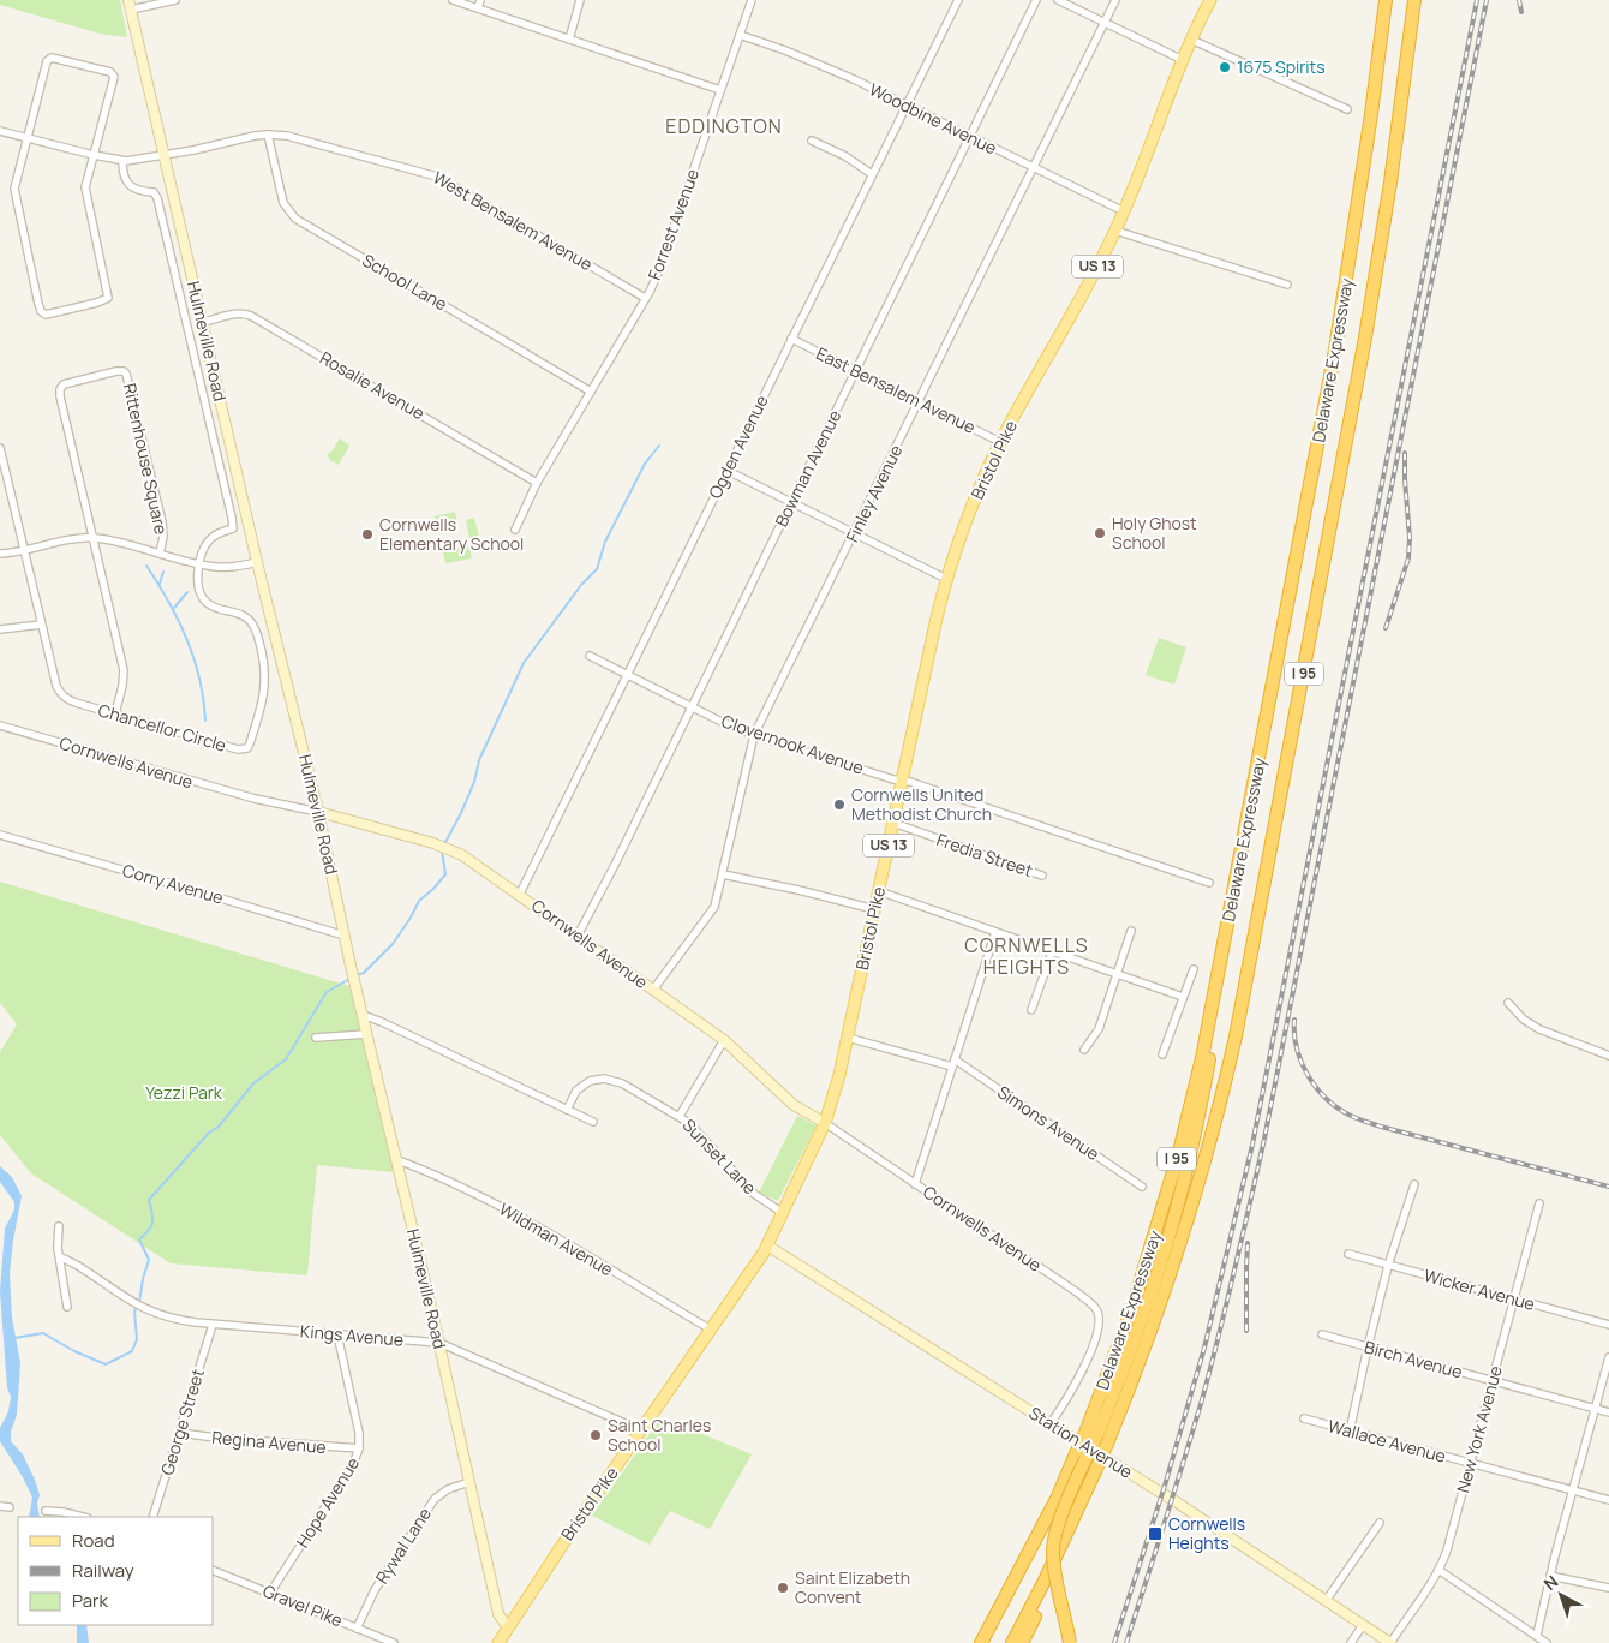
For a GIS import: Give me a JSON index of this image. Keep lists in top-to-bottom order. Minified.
{"streets":{"highway":["Delaware Expressway","I 95"],"main road":["US 13","Hulmeville Road","Bristol Pike","Cornwells Avenue","Station Avenue"],"street":["Woodbine Avenue","West Bensalem Avenue","Forrest Avenue","School Lane","Rosalie Avenue","East Bensalem Avenue","Ogden Avenue","Rittenhouse Square","Bowman Avenue","Finley Avenue","Chancellor Circle","Clovernook Avenue","Fredia Street","Corry Avenue","Simons Avenue","Sunset Lane","Wildman Avenue","Wicker Avenue","Kings Avenue","Birch Avenue","George Street","New York Avenue","Wallace Avenue","Regina Avenue","Hope Avenue","Rywal Lane","Gravel Pike"]},"crossings":[["Woodbine Avenue","Forrest Avenue"],["Woodbine Avenue","Ogden Avenue"],["Woodbine Avenue","Bristol Pike"],["Woodbine Avenue","Bowman Avenue"],["Woodbine Avenue","Finley Avenue"],["West Bensalem Avenue","Forrest Avenue"],["West Bensalem Avenue","School Lane"],["West Bensalem Avenue","Hulmeville Road"],["West Bensalem Avenue","Chancellor Circle"],["Forrest Avenue","School Lane"],["Forrest Avenue","Rosalie Avenue"],["Hulmeville Road","Rosalie Avenue"],["Hulmeville Road","Bristol Pike"],["Hulmeville Road","Cornwells Avenue"],["Hulmeville Road","Corry Avenue"],["Hulmeville Road","Wildman Avenue"],["Hulmeville Road","Kings Avenue"],["Hulmeville Road","Rywal Lane"],["East Bensalem Avenue","Ogden Avenue"],["East Bensalem Avenue","Bristol Pike"],["East Bensalem Avenue","Bowman Avenue"],["East Bensalem Avenue","Finley Avenue"],["Ogden Avenue","Clovernook Avenue"],["Ogden Avenue","Cornwells Avenue"],["Bristol Pike","Clovernook Avenue"],["Bristol Pike","Cornwells Avenue"],["Bristol Pike","Fredia Street"],["Bristol Pike","Simons Avenue"],["Bristol Pike","Sunset Lane"],["Bristol Pike","Wildman Avenue"],["Bristol Pike","Kings Avenue"],["Bristol Pike","Station Avenue"],["Bowman Avenue","Clovernook Avenue"],["Bowman Avenue","Cornwells Avenue"],["Finley Avenue","Clovernook Avenue"],["Finley Avenue","Cornwells Avenue"],["Cornwells Avenue","Station Avenue"],["Wicker Avenue","New York Avenue"],["Kings Avenue","George Street"],["Kings Avenue","Hope Avenue"],["Birch Avenue","New York Avenue"],["George Street","Regina Avenue"],["New York Avenue","Wallace Avenue"],["New York Avenue","Station Avenue"],["Regina Avenue","Hope Avenue"],["Hope Avenue","Gravel Pike"],["Rywal Lane","Gravel Pike"]],"districts":["EDDINGTON","CORNWELLS HEIGHTS"],"parks":["Yezzi Park"],"places":{"other":["1675 Spirits","Holy Ghost School","Cornwells Elementary School","Cornwells United Methodist Church","Saint Charles School","Saint Elizabeth Convent"],"transit":["Cornwells Heights"]},"legend":["Road","Railway","Park"],"north":"top left"}
